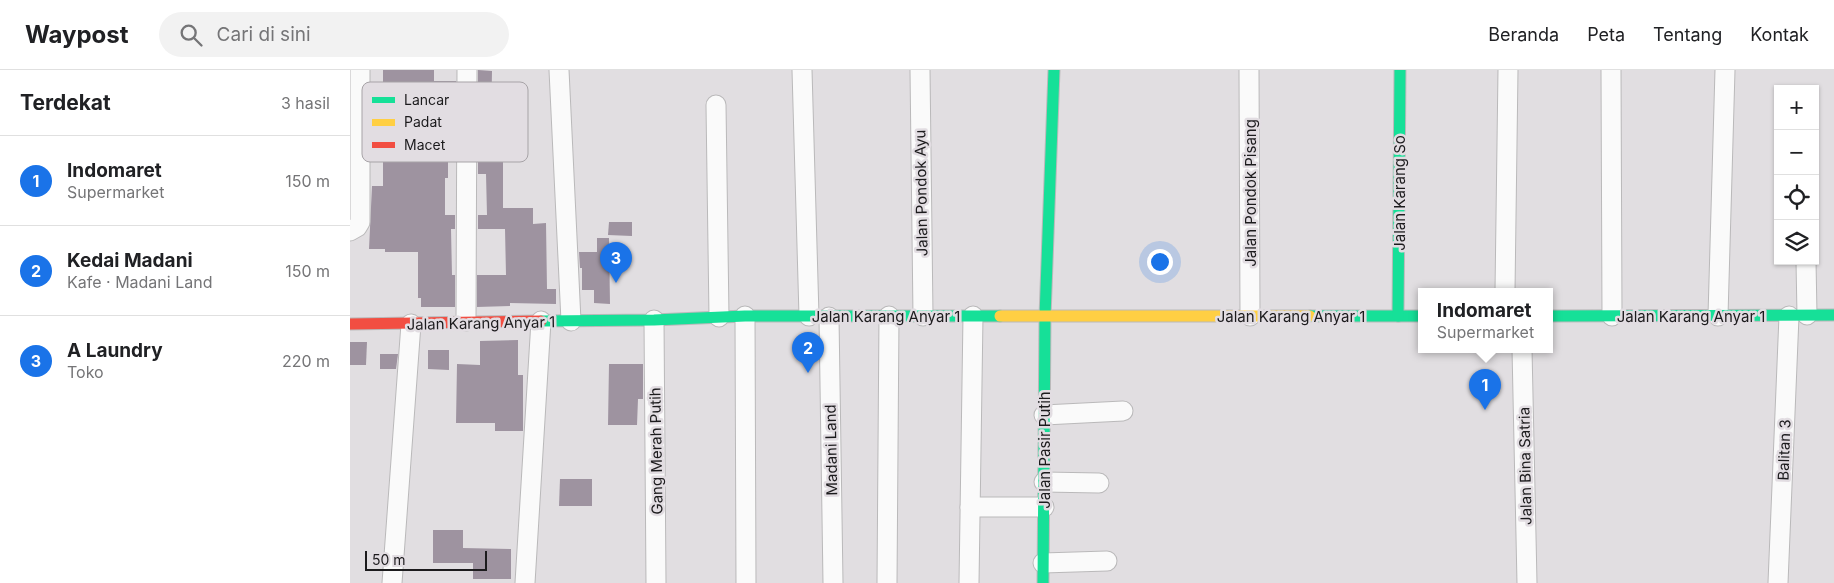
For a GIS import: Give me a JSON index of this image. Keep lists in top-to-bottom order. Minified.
{"streets":{"main road":["Jalan Karang So","Jalan Karang Anyar 1","Jalan Pasir Putih"],"street":["Jalan Pondok Ayu","Jalan Pondok Pisang","Madani Land","Balitan 3","Gang Merah Putih","Jalan Bina Satria"]},"crossings":[["Jalan Pondok Ayu","Jalan Karang Anyar 1"],["Jalan Pondok Pisang","Jalan Karang Anyar 1"],["Jalan Karang So","Jalan Karang Anyar 1"],["Jalan Karang Anyar 1","Madani Land"],["Jalan Karang Anyar 1","Jalan Pasir Putih"],["Jalan Karang Anyar 1","Balitan 3"],["Jalan Karang Anyar 1","Gang Merah Putih"]],"legend":["Lancar","Padat","Macet"],"scale_bar":"50 m","page":{"header":"Waypost","search":"Cari di sini","nav":["Beranda","Peta","Tentang","Kontak"],"heading":["Terdekat","3 hasil"],"map_buttons":["+","−"],"list":[{"mark":"1","name":"Indomaret","note":"Supermarket","value":"150 m"},{"mark":"2","name":"Kedai Madani","note":"Kafe · Madani Land","value":"150 m"},{"mark":"3","name":"A Laundry","note":"Toko","value":"220 m"}],"pins":["3","2","1"],"popup":["Indomaret","Supermarket"],"scale":"50 m"}}
